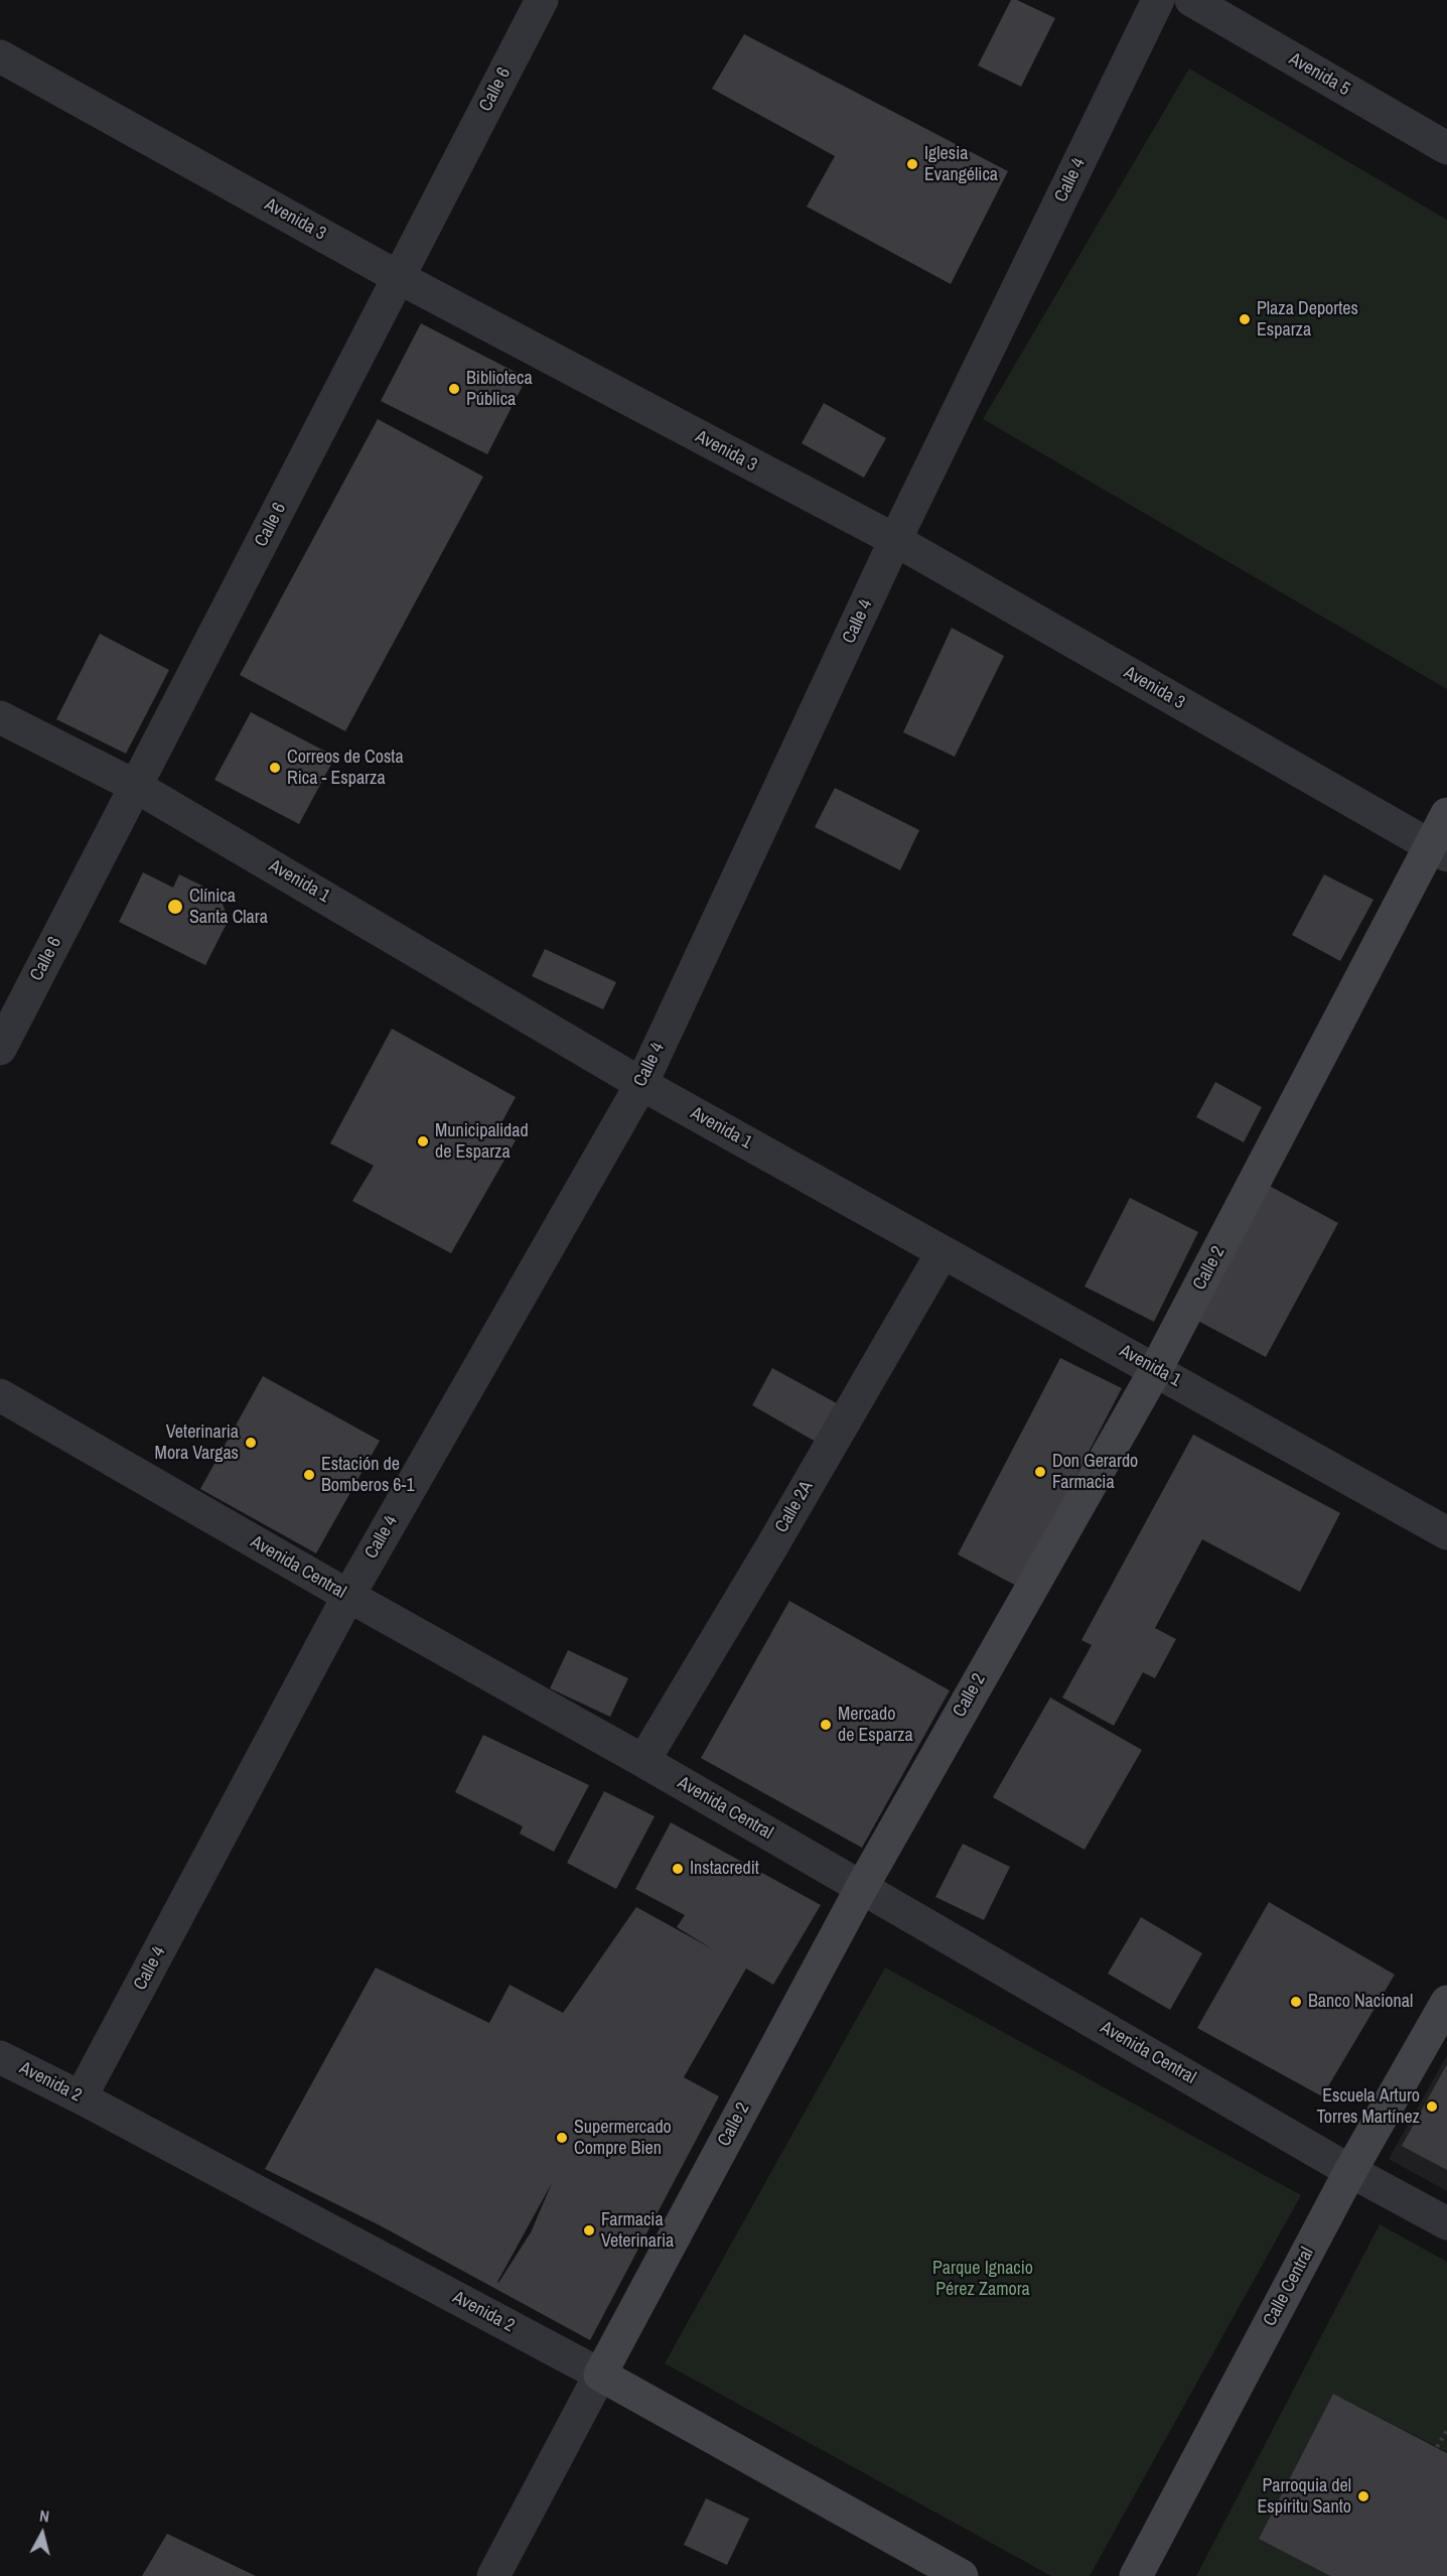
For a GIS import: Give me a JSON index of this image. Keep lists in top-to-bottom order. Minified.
{"streets":{"street":["Avenida 5","Calle 6","Calle 4","Avenida 3","Avenida 1","Calle 2","Calle 2A","Avenida Central","Avenida 2","Calle Central"]},"crossings":[["Calle 6","Avenida 3"],["Calle 6","Avenida 1"],["Calle 4","Avenida 3"],["Calle 4","Avenida 1"],["Calle 4","Avenida Central"],["Calle 4","Avenida 2"],["Avenida 3","Calle 2"],["Avenida 1","Calle 2"],["Avenida 1","Calle 2A"],["Calle 2","Avenida Central"],["Calle 2","Avenida 2"],["Calle 2A","Avenida Central"],["Avenida Central","Calle Central"]],"parks":["Parque Ignacio Pérez Zamora"],"places":["Iglesia Evangélica","Plaza Deportes Esparza","Biblioteca Pública","Correos de Costa Rica - Esparza","Clínica Santa Clara","Municipalidad de Esparza","Veterinaria Mora Vargas","Don Gerardo Farmacia","Estación de Bomberos 6-1","Mercado de Esparza","Instacredit","Banco Nacional","Escuela Arturo Torres Martínez","Supermercado Compre Bien","Farmacia Veterinaria","Parroquia del Espíritu Santo"],"north":"top"}
